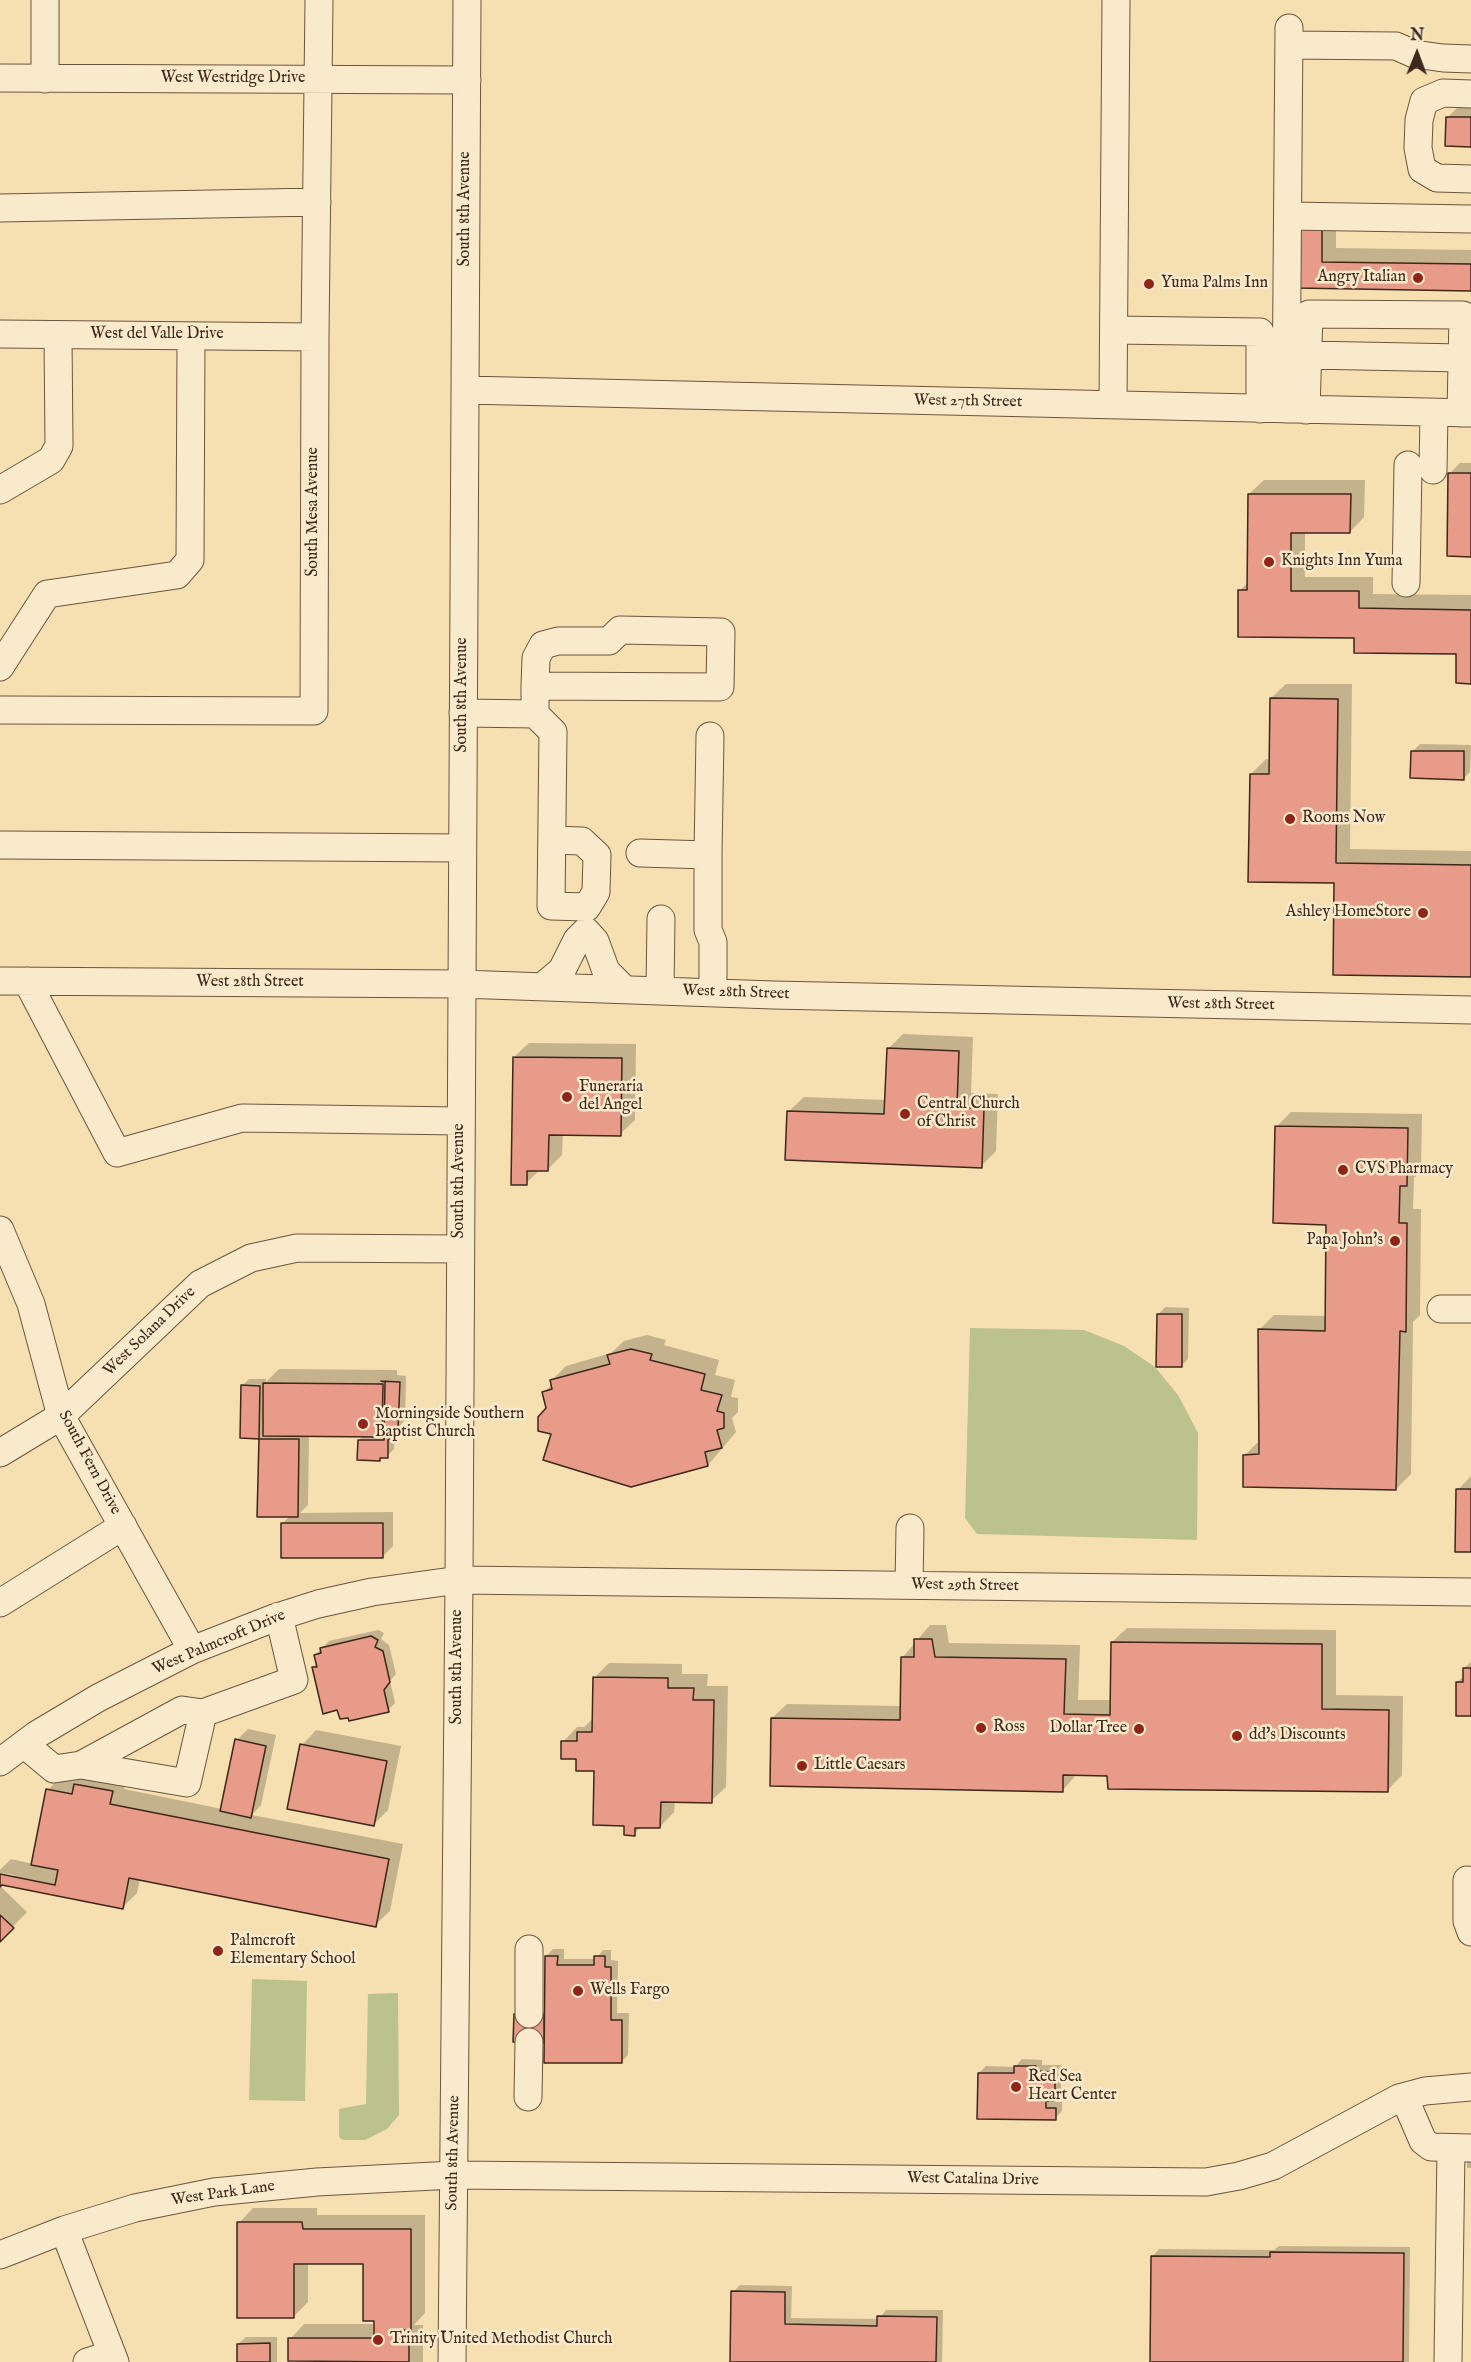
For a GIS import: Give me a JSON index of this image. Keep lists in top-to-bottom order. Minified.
{"streets":{"street":["West Westridge Drive","South 8th Avenue","West del Valle Drive","West 27th Street","South Mesa Avenue","West 28th Street","West Solana Drive","South Fern Drive","West 29th Street","West Palmcroft Drive","West Catalina Drive","West Park Lane"]},"crossings":[["West Westridge Drive","South 8th Avenue"],["West Westridge Drive","South Mesa Avenue"],["South 8th Avenue","West 27th Street"],["South 8th Avenue","West 28th Street"],["South 8th Avenue","West Solana Drive"],["South 8th Avenue","West 29th Street"],["South 8th Avenue","West Palmcroft Drive"],["South 8th Avenue","West Catalina Drive"],["South 8th Avenue","West Park Lane"],["West del Valle Drive","South Mesa Avenue"],["West Solana Drive","South Fern Drive"],["South Fern Drive","West Palmcroft Drive"],["West 29th Street","West Palmcroft Drive"],["West Catalina Drive","West Park Lane"]],"places":["Angry Italian","Yuma Palms Inn","Knights Inn Yuma","Rooms Now","Ashley HomeStore","Funeraria del Angel","Central Church of Christ","CVS Pharmacy","Papa John's","Morningside Southern Baptist Church","Ross","Dollar Tree","dd's Discounts","Little Caesars","Palmcroft Elementary School","Wells Fargo","Red Sea Heart Center","Trinity United Methodist Church"],"north":"top"}
